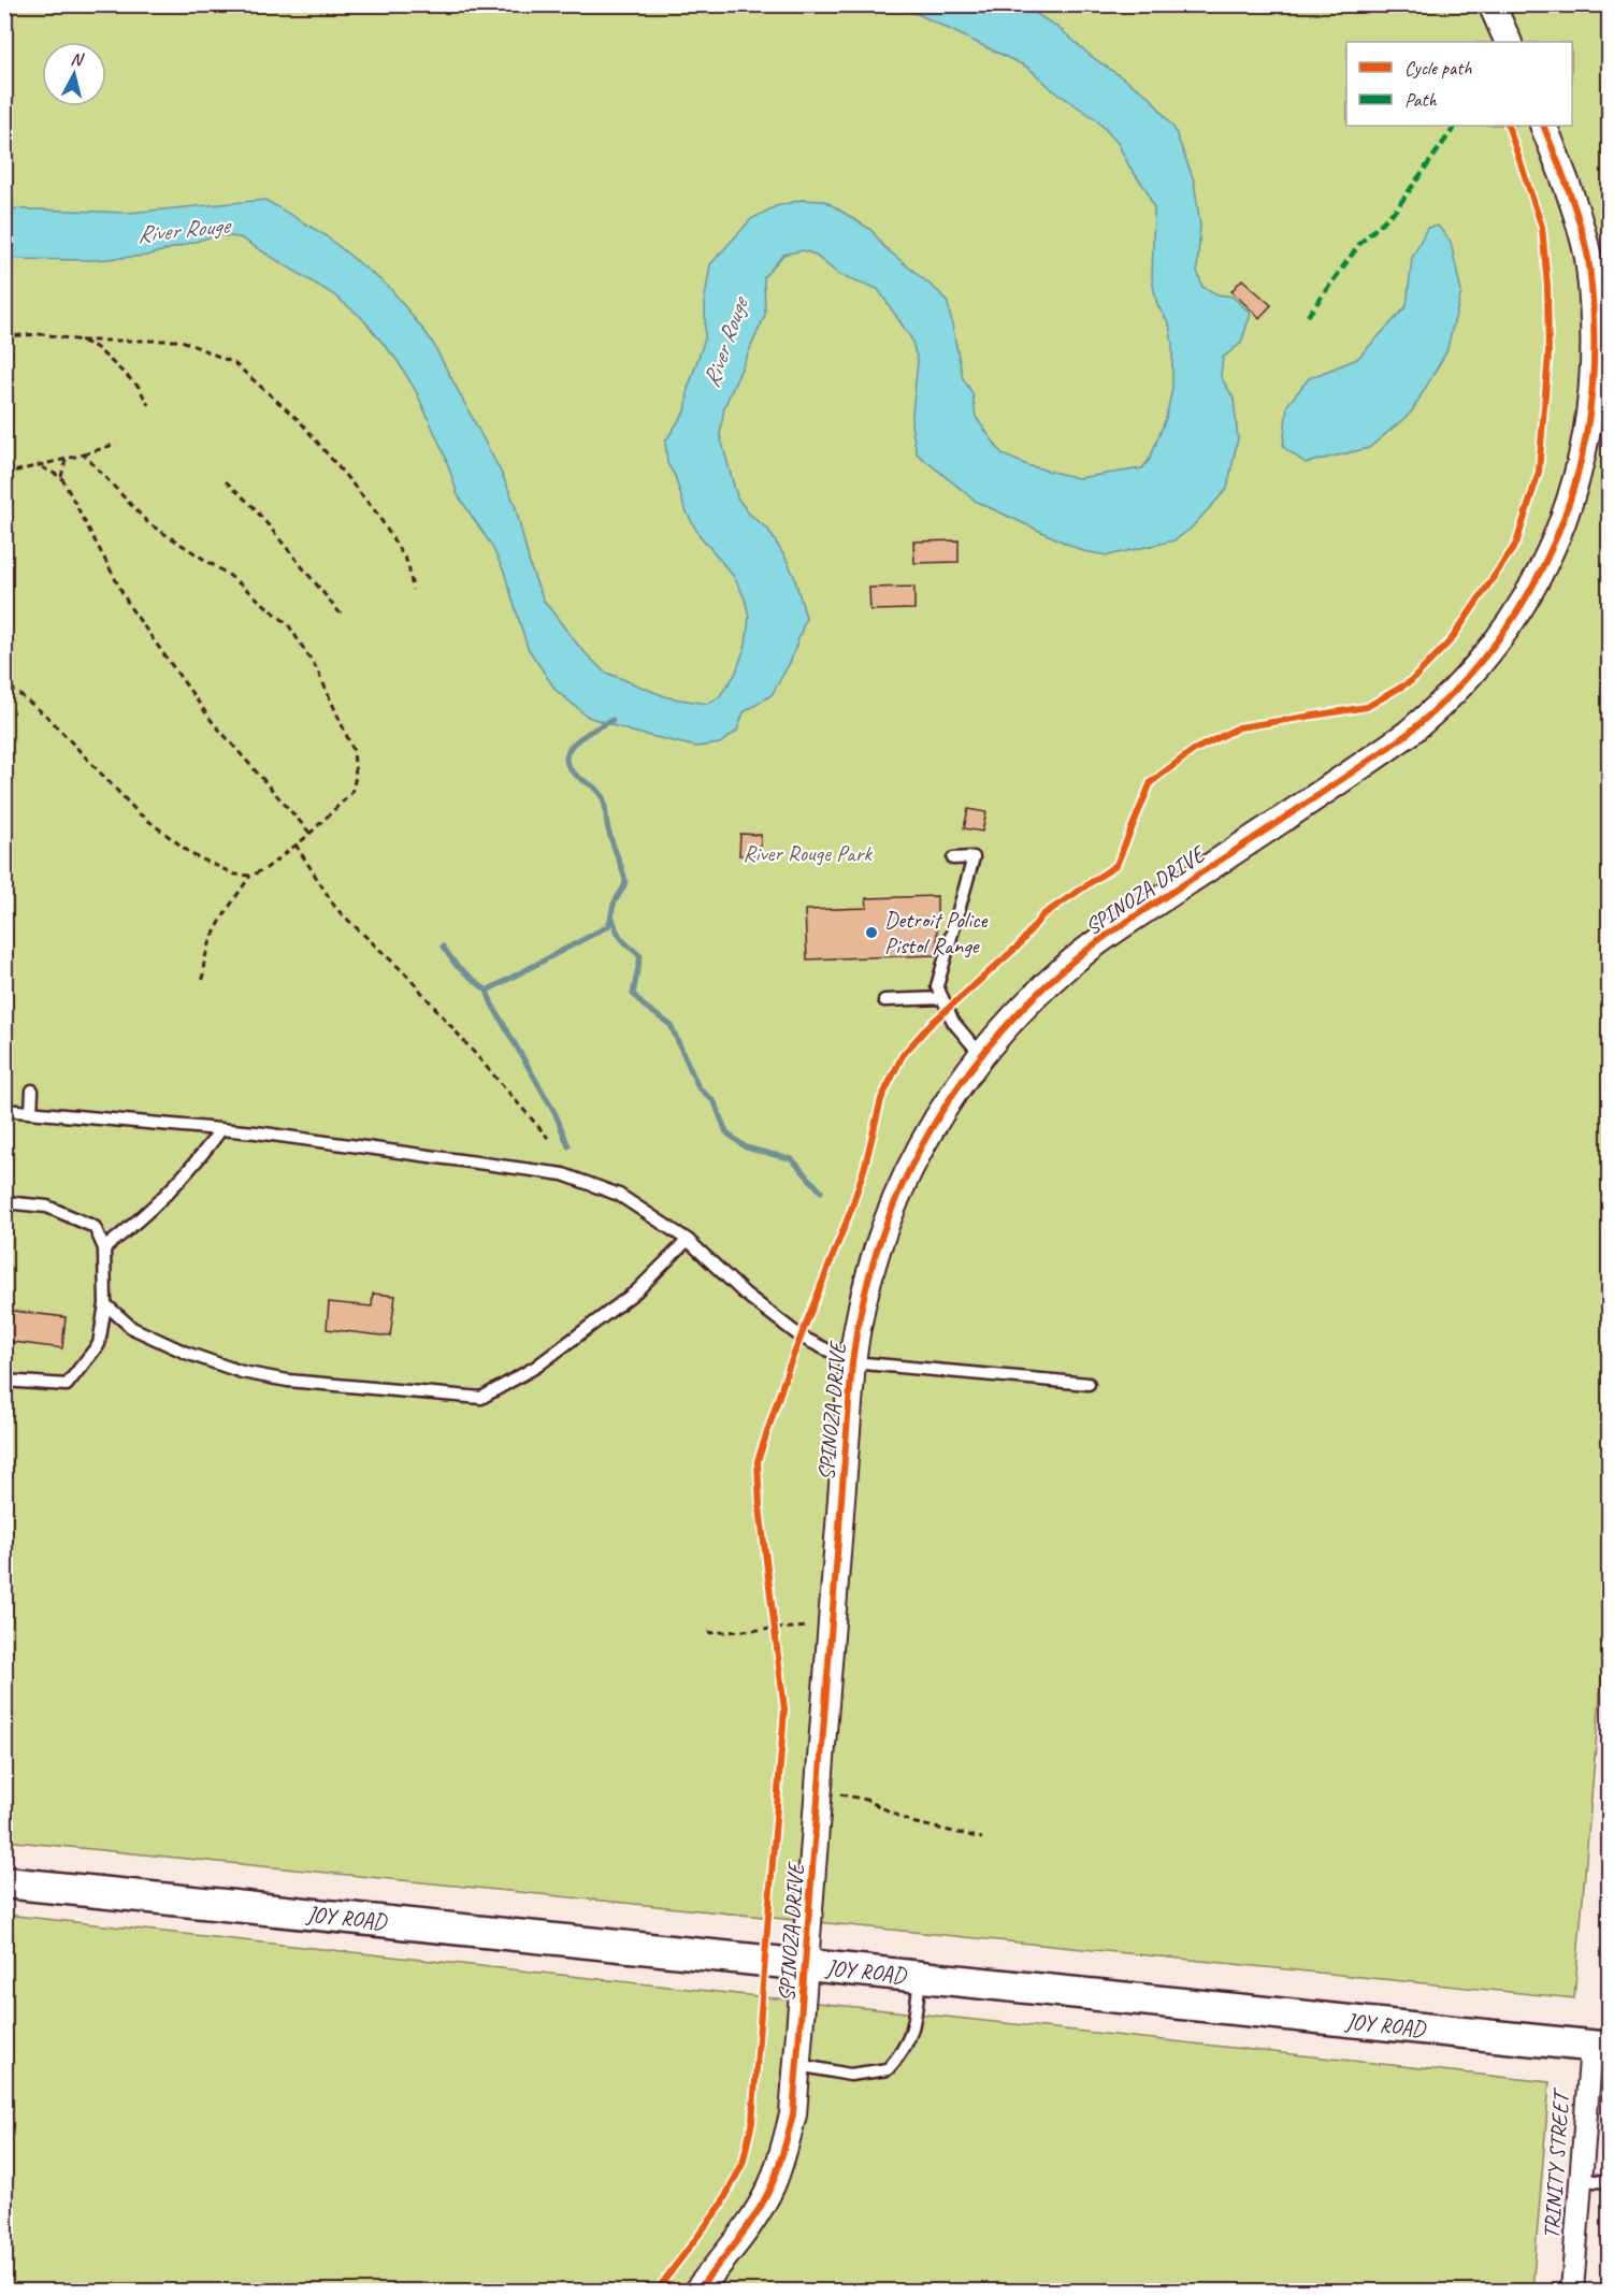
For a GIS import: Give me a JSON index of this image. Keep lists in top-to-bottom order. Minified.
{"streets":{"main road":["JOY ROAD"],"street":["SPINOZA DRIVE","TRINITY STREET"]},"crossings":[["SPINOZA DRIVE","JOY ROAD"],["JOY ROAD","TRINITY STREET"]],"water":["River Rouge"],"parks":["River Rouge Park"],"places":["Detroit Police Pistol Range"],"legend":["Cycle path","Path"],"north":"top"}
